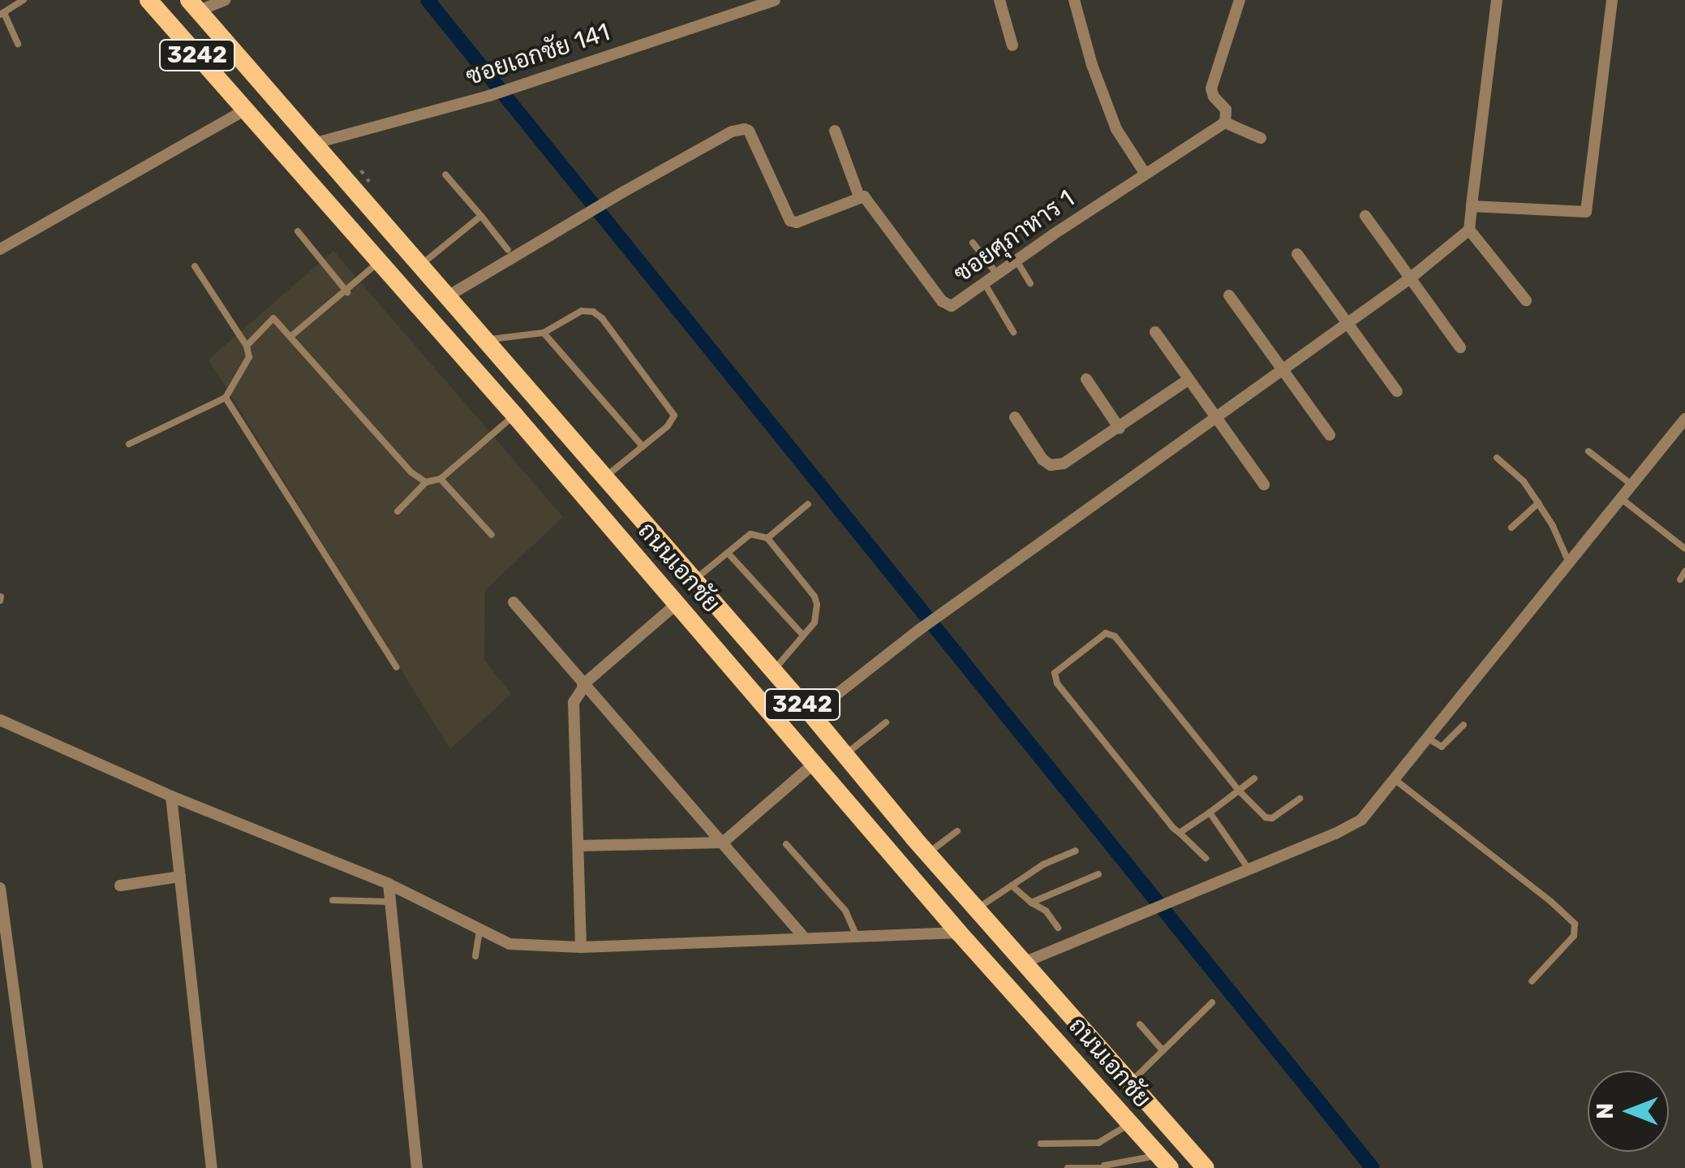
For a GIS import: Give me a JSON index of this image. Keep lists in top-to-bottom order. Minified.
{"streets":{"main road":["3242","ถนนเอกชัย"],"street":["ซอยเอกชัย 141","ซอยศุภาหาร 1"]},"crossings":[["ซอยเอกชัย 141","ถนนเอกชัย"]],"north":"left"}
